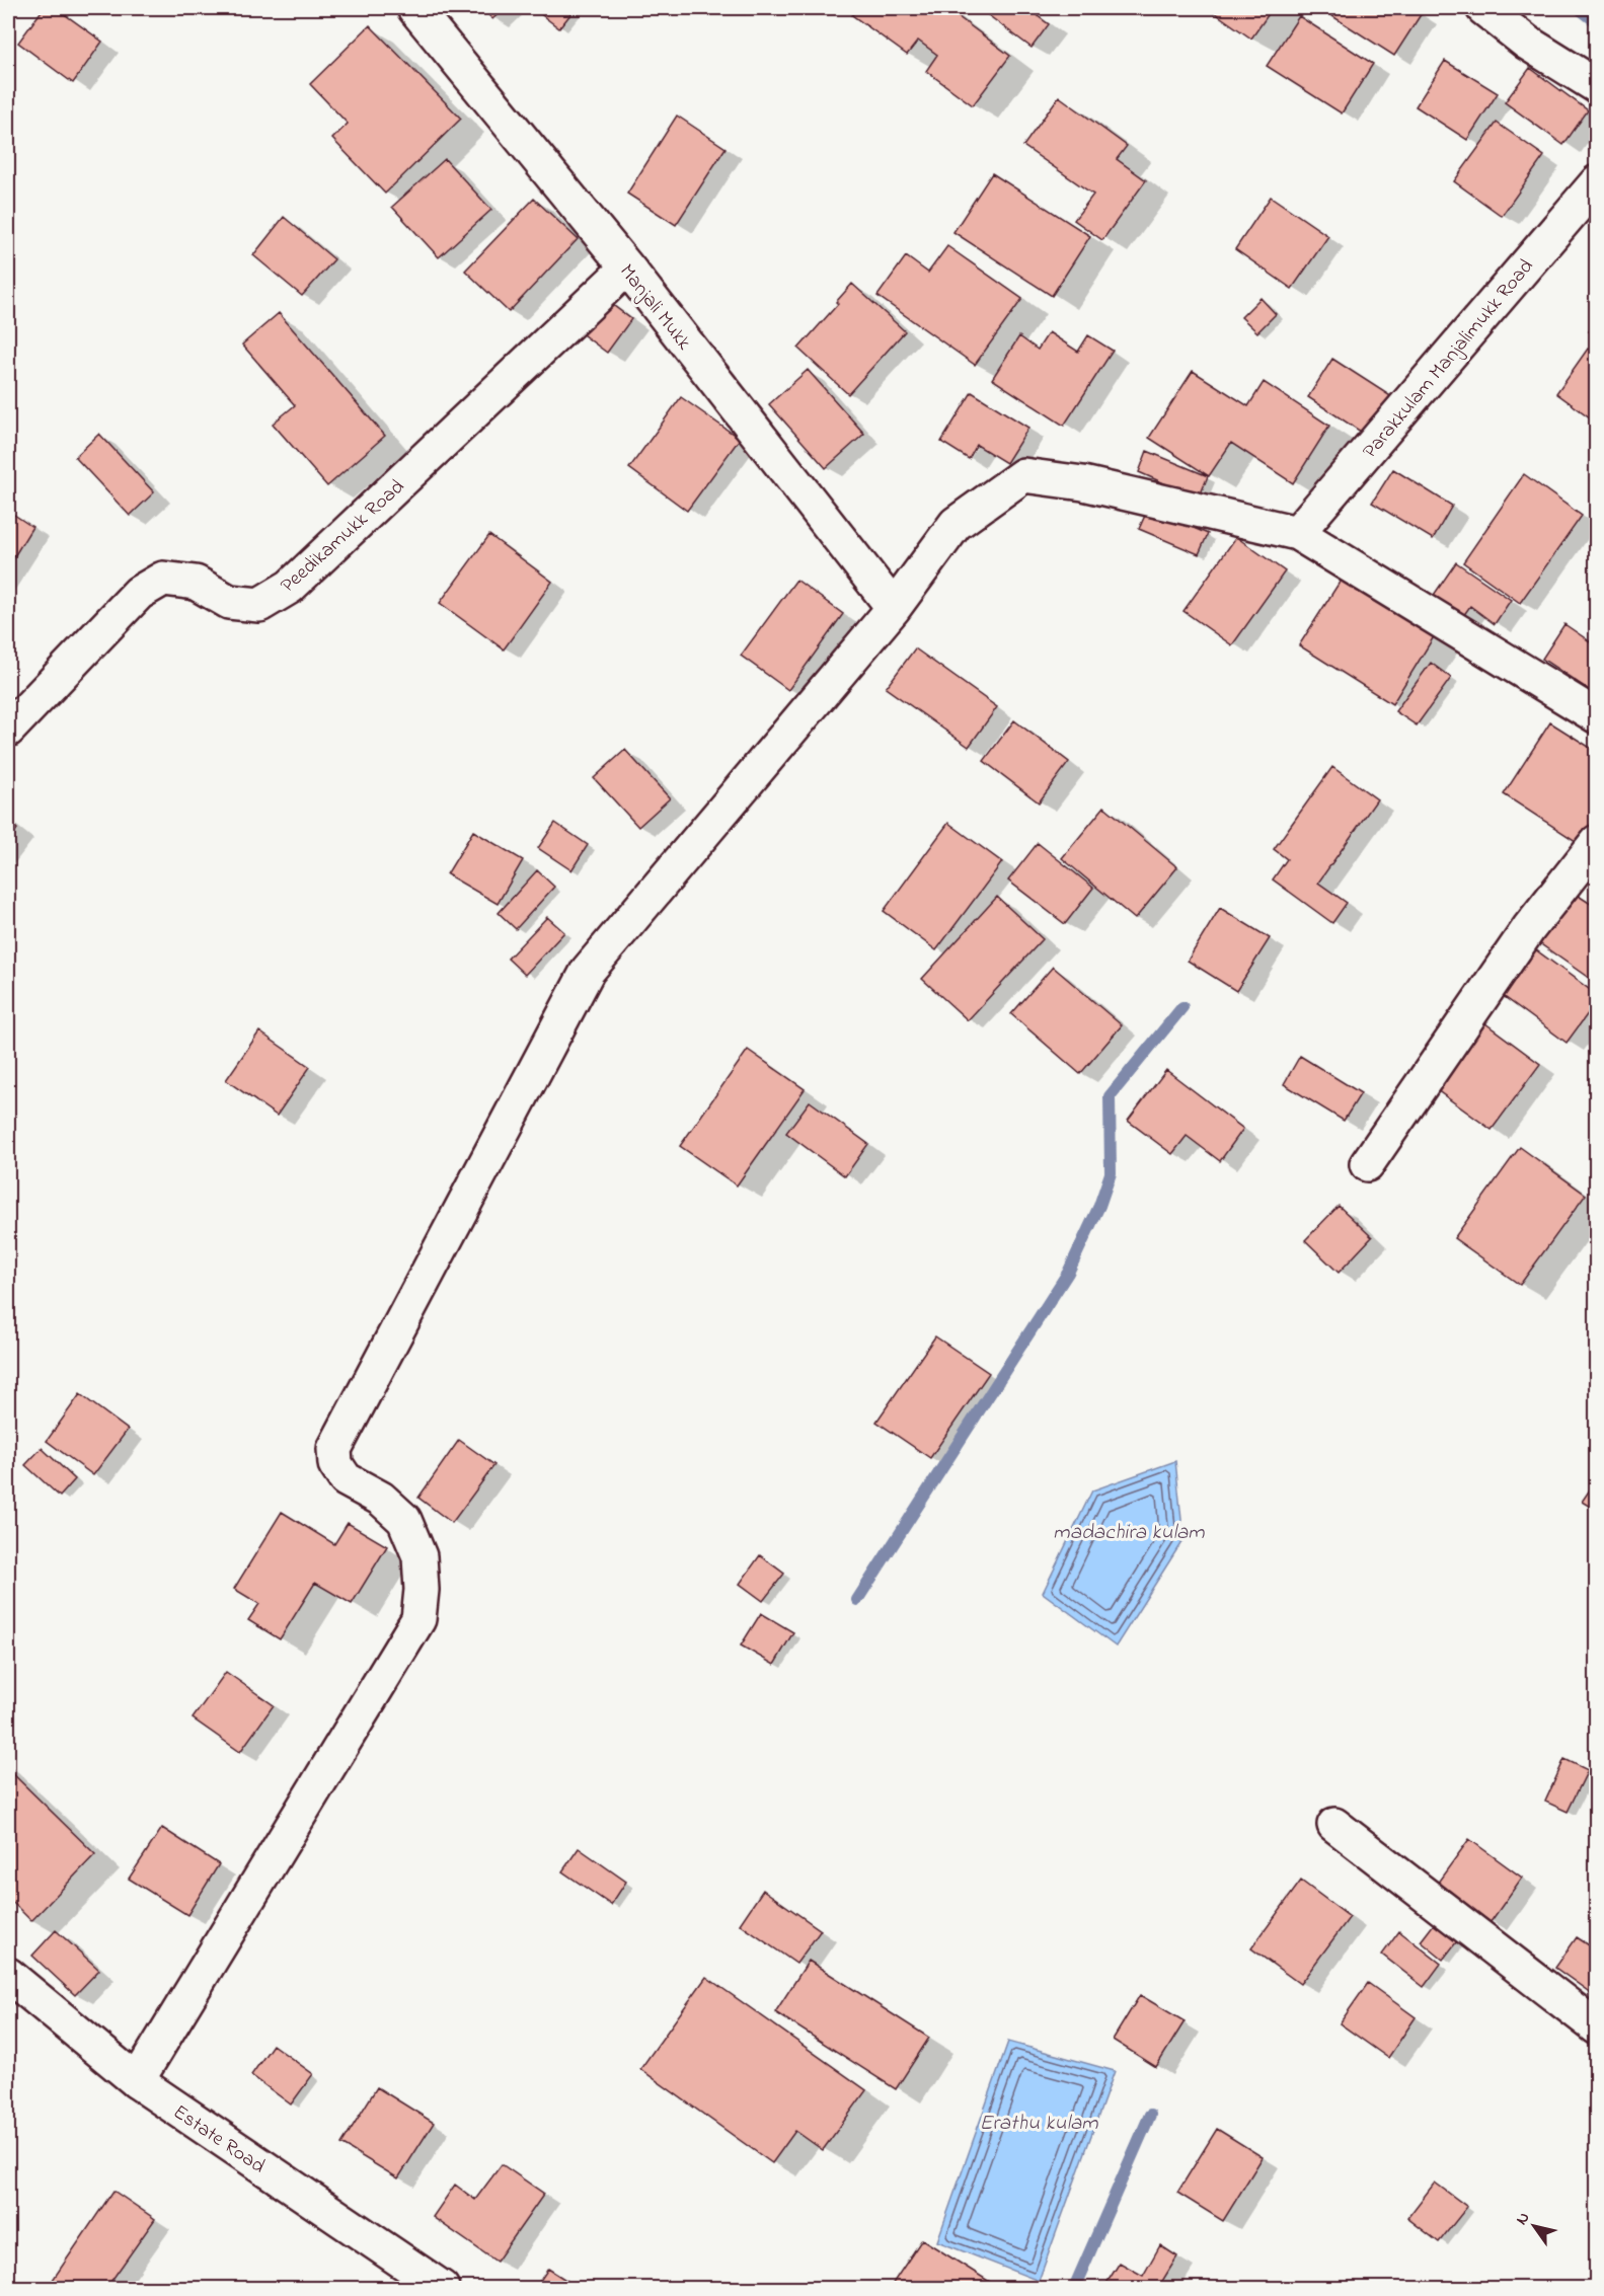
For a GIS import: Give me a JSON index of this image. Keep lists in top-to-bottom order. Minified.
{"streets":{"street":["Manjali Mukk","Parakkulam Manjalimukk Road","Peedikamukk Road","Estate Road"]},"crossings":[["Manjali Mukk","Peedikamukk Road"]],"water":["madachira kulam","Erathu kulam"],"north":"top left"}
